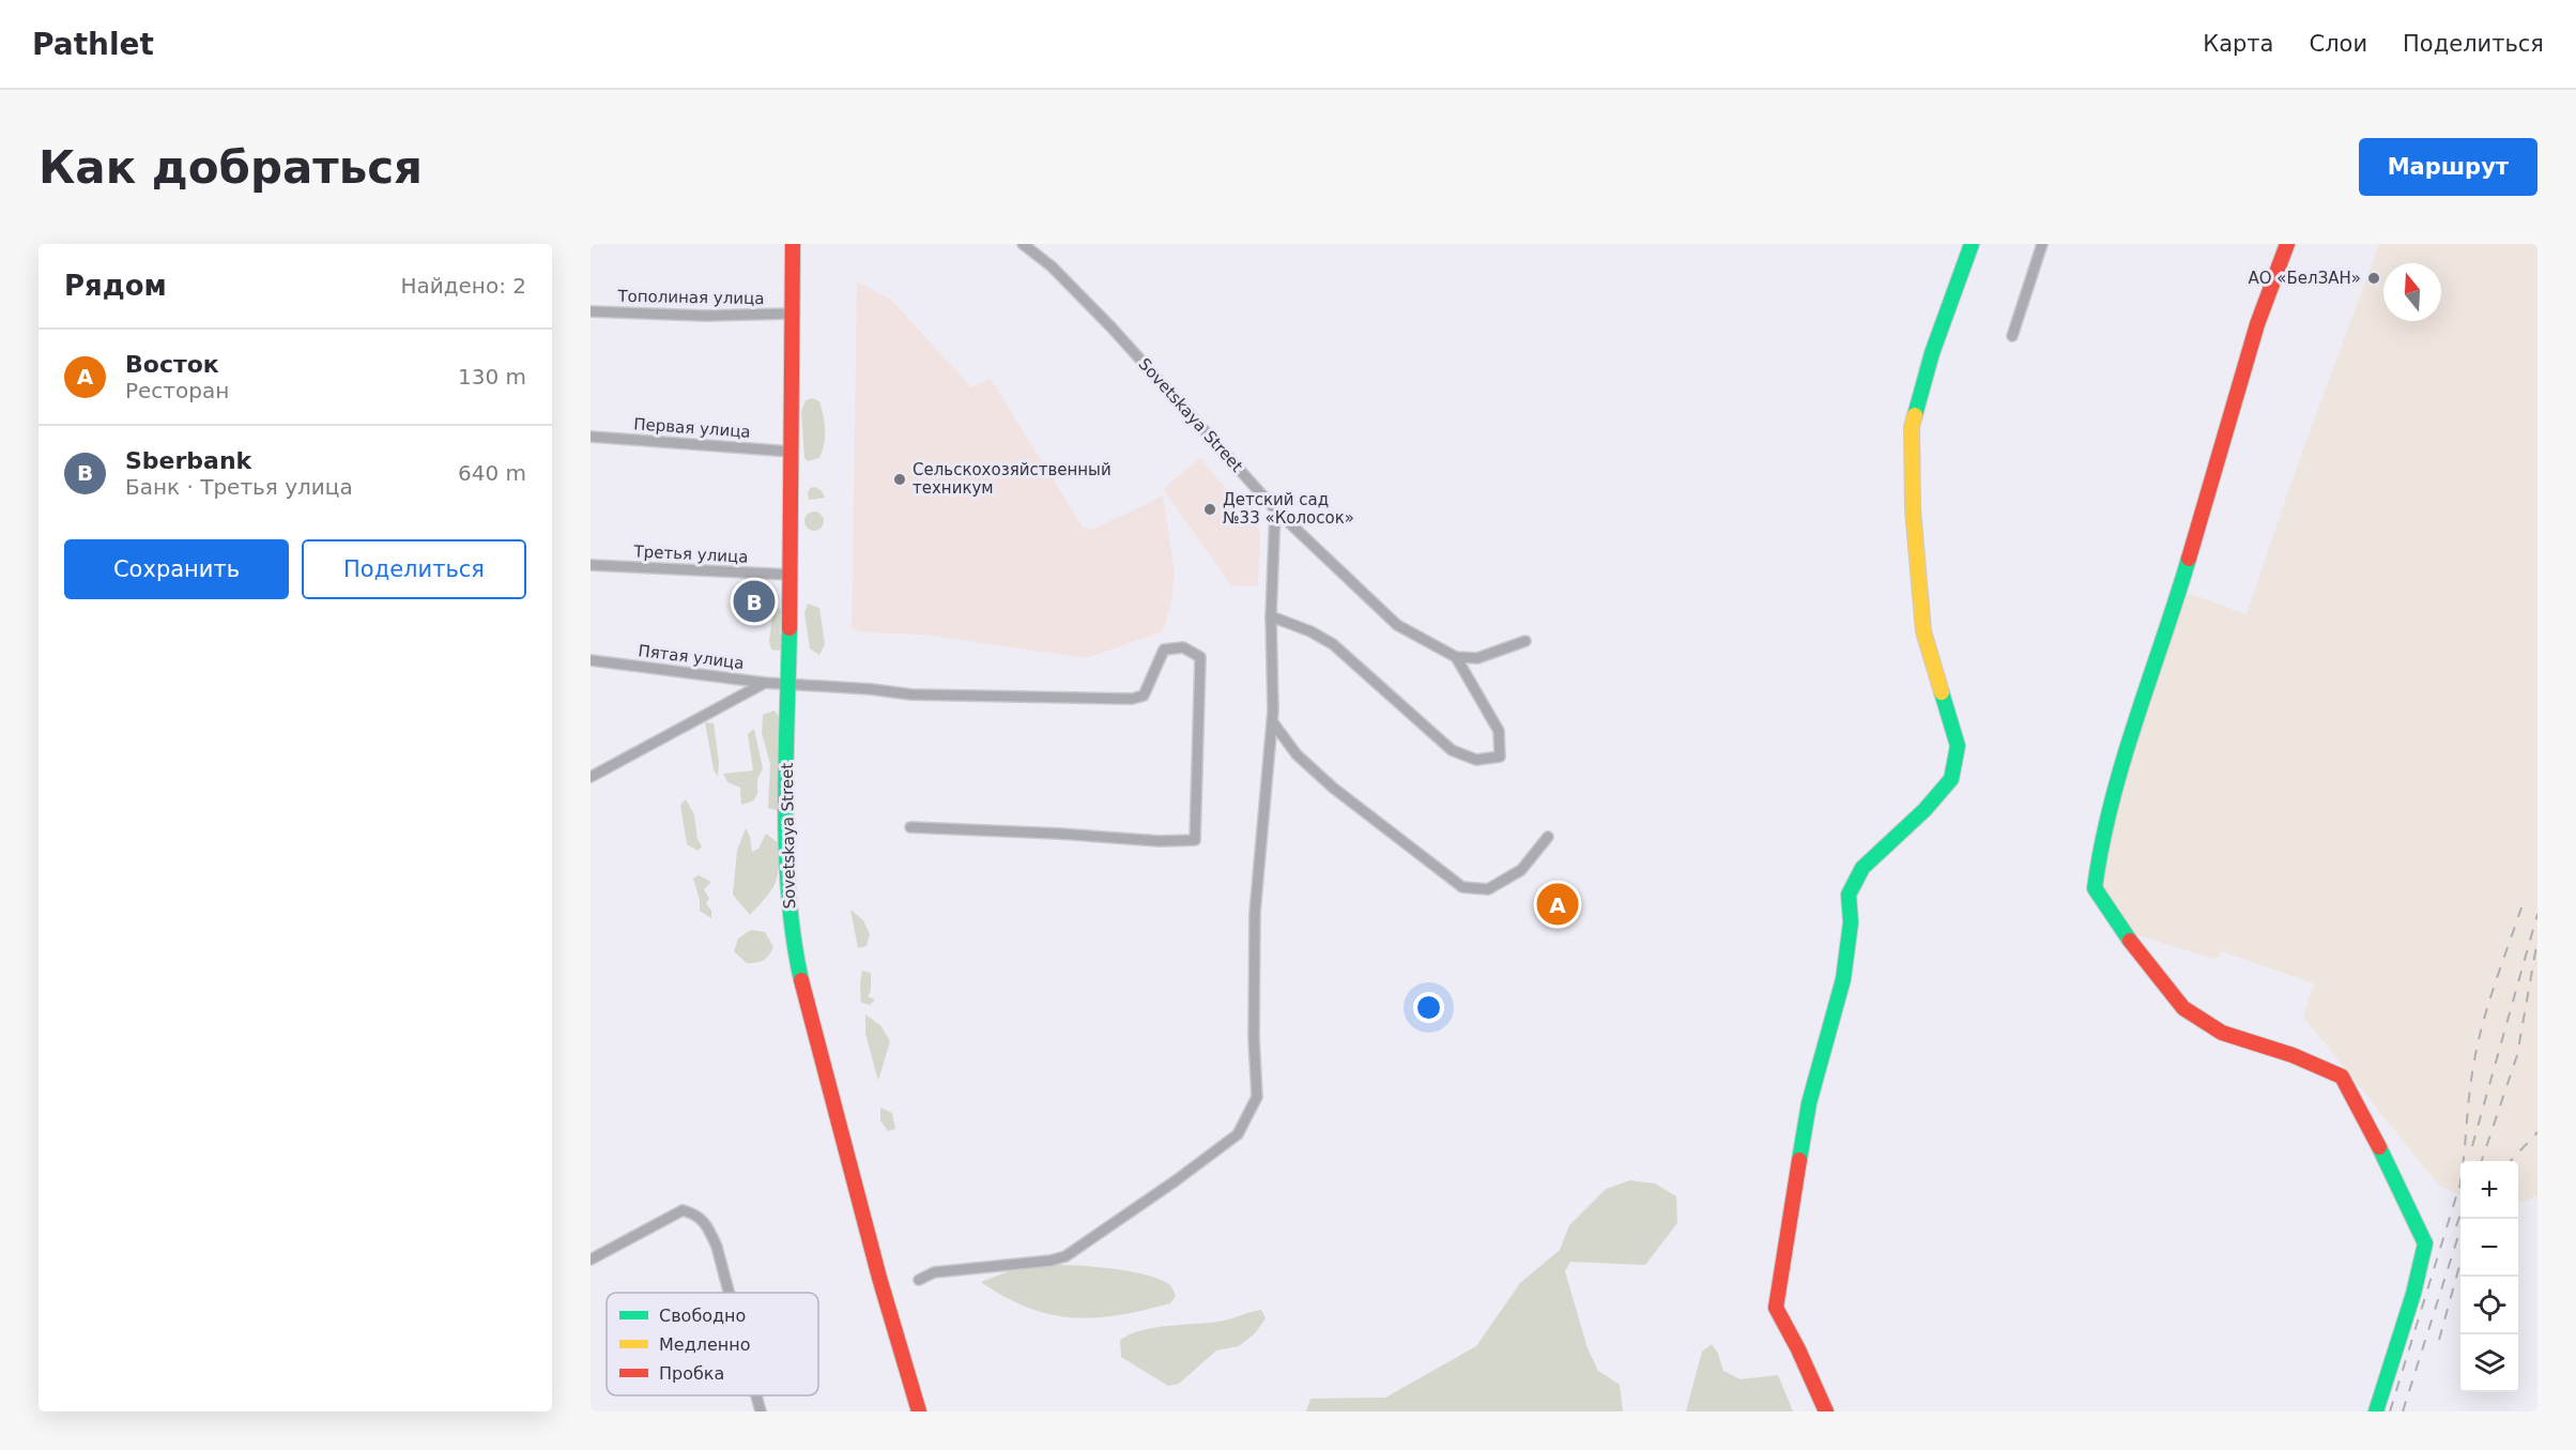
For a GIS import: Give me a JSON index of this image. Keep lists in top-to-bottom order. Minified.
{"streets":{"street":["Тополиная улица","Sovetskaya Street","Первая улица","Третья улица","Пятая улица"]},"crossings":[["Тополиная улица","Sovetskaya Street"],["Sovetskaya Street","Первая улица"],["Sovetskaya Street","Третья улица"],["Sovetskaya Street","Пятая улица"]],"places":["АО «БелЗАН»","Сельскохозяйственный техникум","Детский сад №33 «Колосок»"],"legend":["Свободно","Медленно","Пробка"],"north":"top","page":{"header":"Pathlet","nav":["Карта","Слои","Поделиться"],"buttons":["Маршрут",["Сохранить","Поделиться"]],"title":"Как добраться","heading":["Рядом","Найдено: 2"],"list":[{"mark":"A","name":"Восток","note":"Ресторан","value":"130 m"},{"mark":"B","name":"Sberbank","note":"Банк · Третья улица","value":"640 m"}],"pins":["B","A"],"map_buttons":["+","−"]}}
